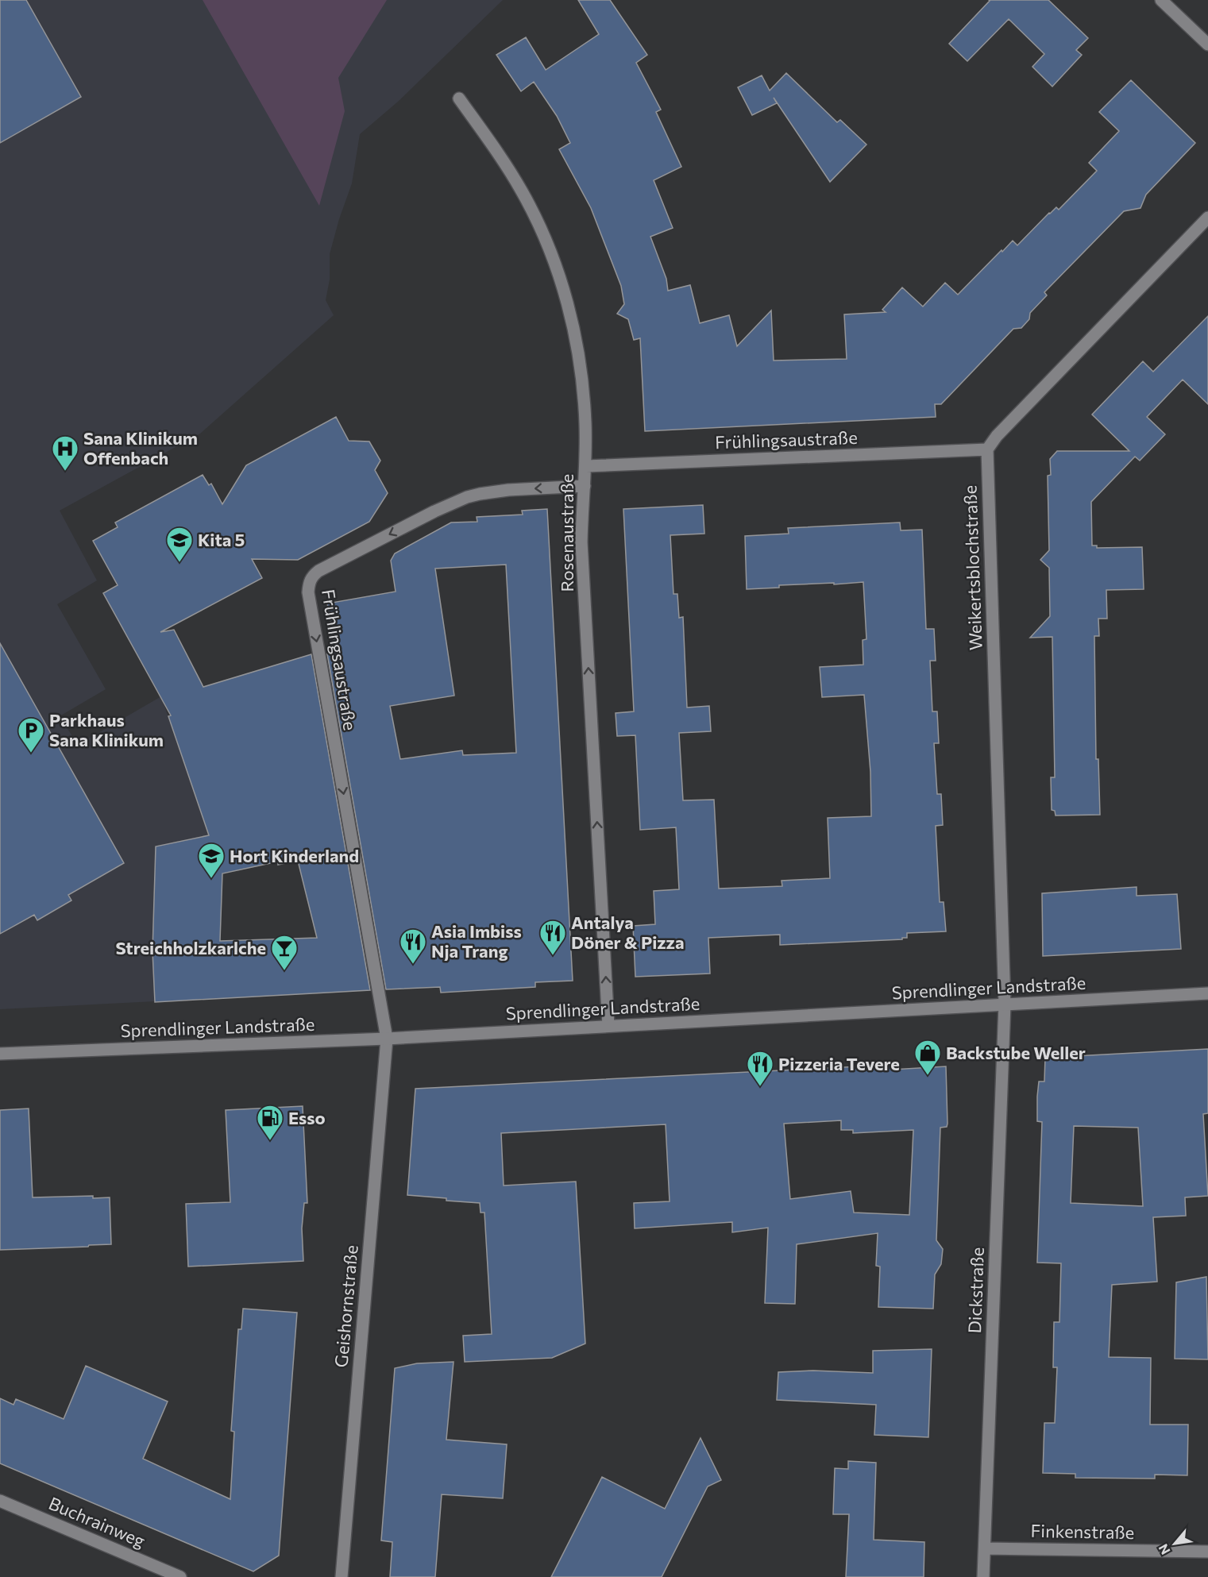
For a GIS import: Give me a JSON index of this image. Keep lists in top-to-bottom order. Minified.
{"streets":{"street":["Frühlingsaustraße","Rosenaustraße","Weikertsblochstraße","Sprendlinger Landstraße","Dickstraße","Geishornstraße","Buchrainweg","Finkenstraße"]},"crossings":[["Frühlingsaustraße","Rosenaustraße"],["Frühlingsaustraße","Weikertsblochstraße"],["Frühlingsaustraße","Sprendlinger Landstraße"],["Frühlingsaustraße","Geishornstraße"],["Rosenaustraße","Sprendlinger Landstraße"],["Weikertsblochstraße","Sprendlinger Landstraße"],["Weikertsblochstraße","Dickstraße"],["Sprendlinger Landstraße","Dickstraße"],["Sprendlinger Landstraße","Geishornstraße"],["Dickstraße","Finkenstraße"]],"one_way":["Rosenaustraße"],"places":{"hospital":["Sana Klinikum Offenbach"],"school or university":["Kita 5","Hort Kinderland"],"parking":["Parkhaus Sana Klinikum"],"restaurant":["Antalya Döner & Pizza","Asia Imbiss Nja Trang","Pizzeria Tevere"],"bar":["Streichholzkarlche"],"shop":["Backstube Weller"],"fuel station":["Esso"]},"north":"bottom left"}
